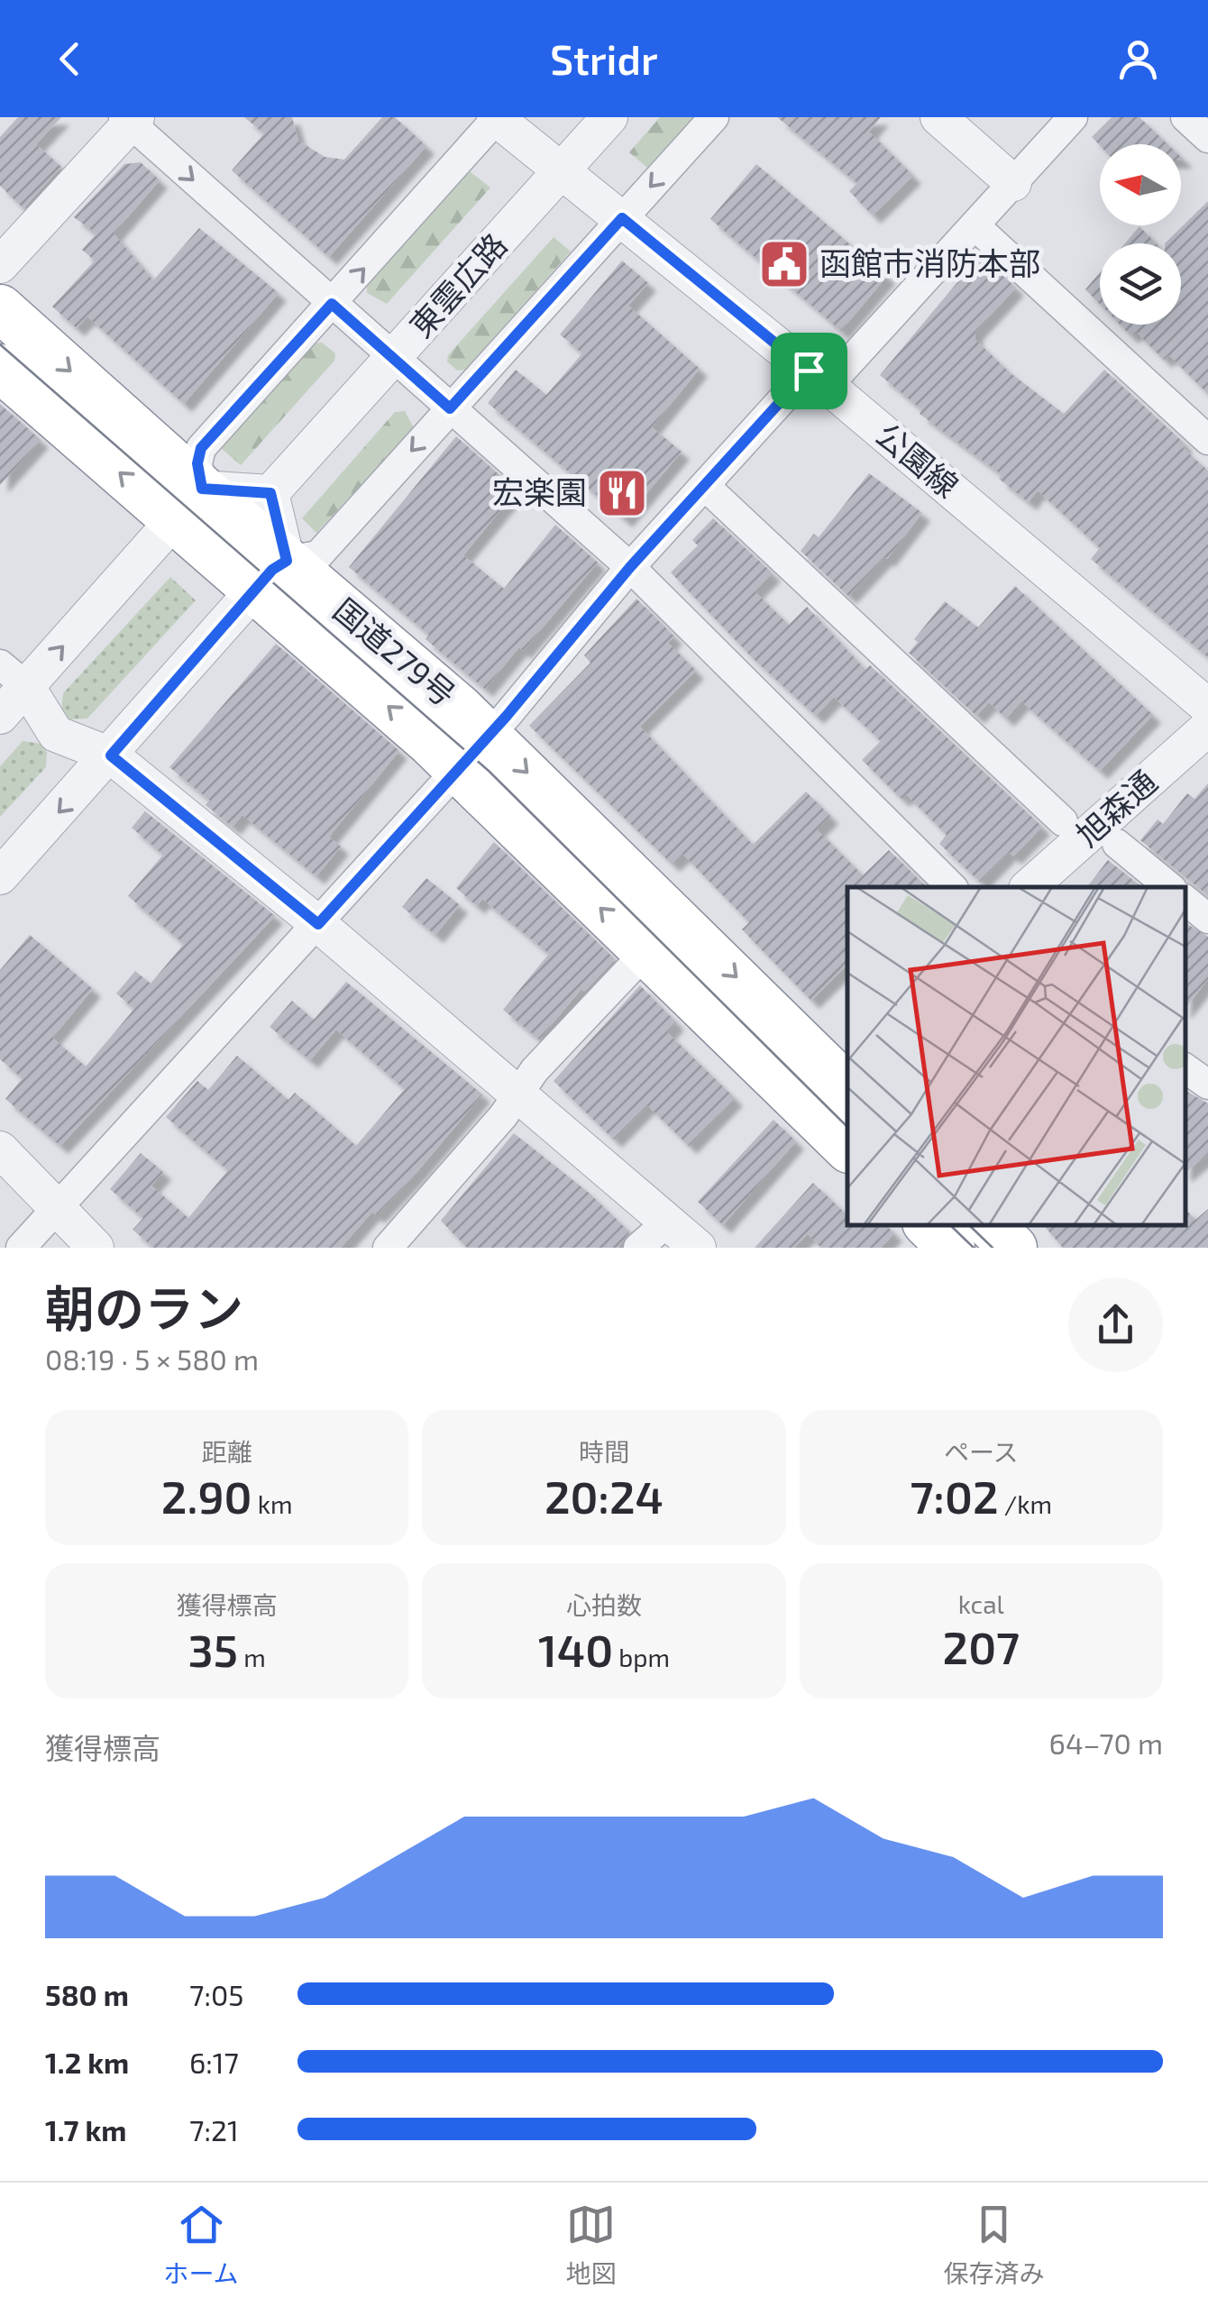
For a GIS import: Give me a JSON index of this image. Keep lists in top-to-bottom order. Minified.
{"streets":{"highway":["国道279号"],"street":["東雲広路","公園線","旭森通"]},"crossings":[["東雲広路","公園線"]],"places":{"public building":["函館市消防本部"],"restaurant":["宏楽園"]},"north":"left","page":{"header":"Stridr","heading":["朝のラン","08:19 · 5 × 580 m"],"stats":[["距離","2.90 km"],["時間","20:24"],["ペース","7:02 /km"],["獲得標高","35 m"],["心拍数","140 bpm"],["kcal","207"]],"chart":["獲得標高","64–70 m"],"list":[{"name":"580 m","note":"7:05"},{"name":"1.2 km","note":"6:17"},{"name":"1.7 km","note":"7:21"}],"tabs":["ホーム","地図","保存済み"]}}
